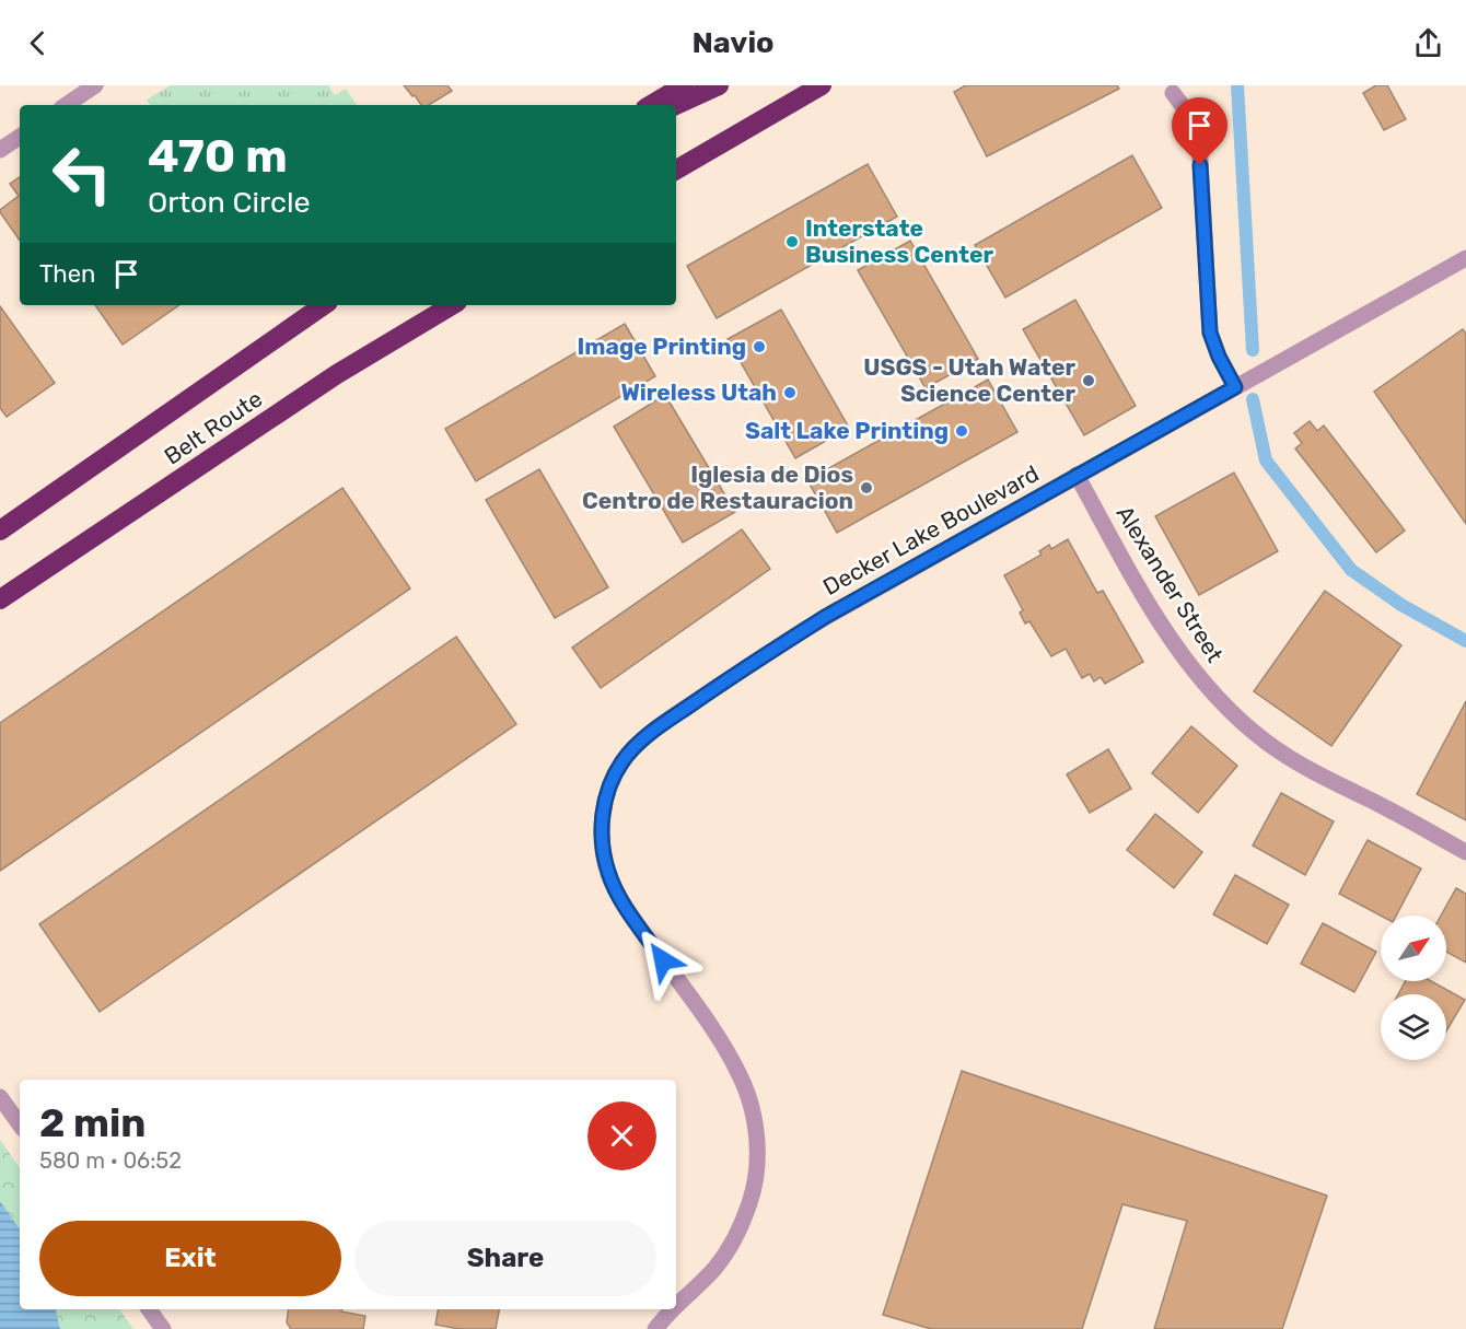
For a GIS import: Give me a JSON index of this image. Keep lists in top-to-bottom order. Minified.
{"streets":{"highway":["Belt Route"],"street":["Decker Lake Boulevard","Alexander Street"]},"crossings":[["Decker Lake Boulevard","Alexander Street"]],"places":["Interstate Business Center","Image Printing","USGS - Utah Water Science Center","Wireless Utah","Salt Lake Printing","Iglesia de Dios Centro de Restauracion"],"north":"top right","page":{"header":"Navio","turn":["470 m","Orton Circle"],"then":"Then","heading":["2 min","580 m · 06:52"],"buttons":["Exit","Share"]}}
